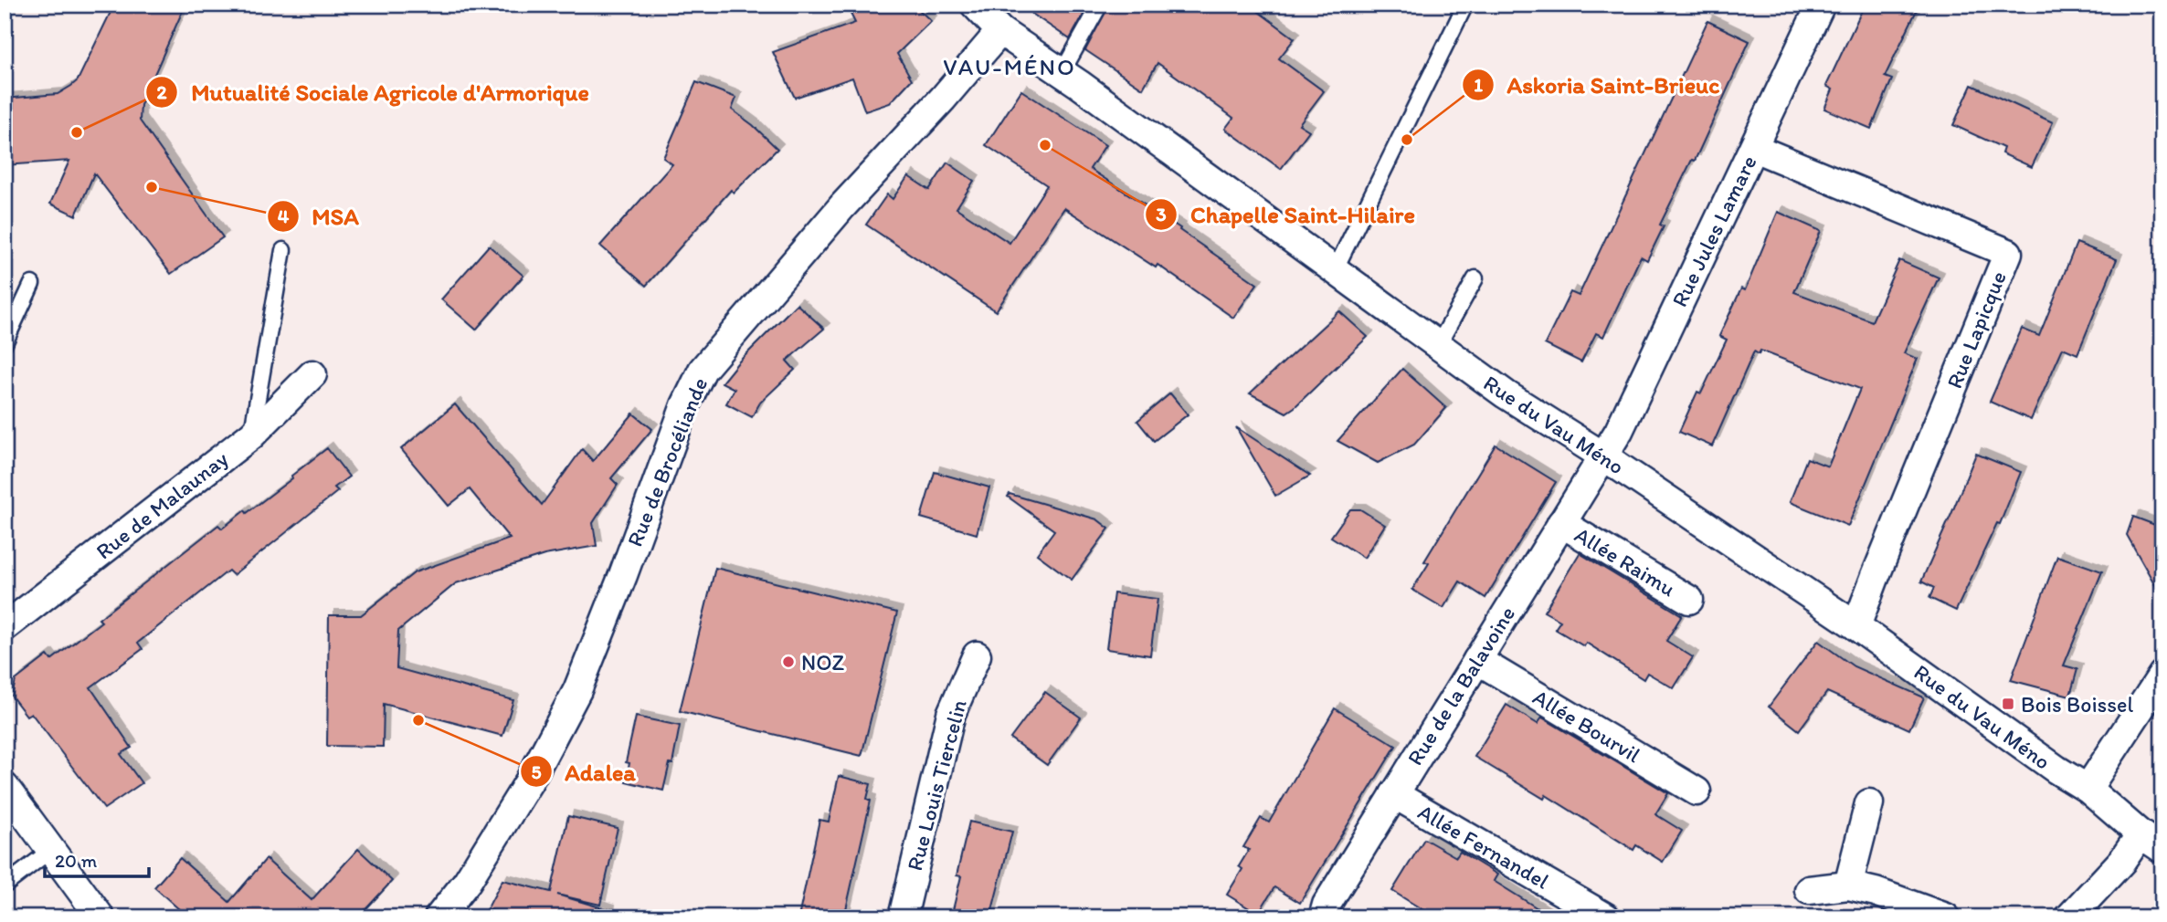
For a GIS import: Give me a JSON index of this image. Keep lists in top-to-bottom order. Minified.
{"streets":{"street":["Rue Jules Lamare","Rue Lapicque","Rue du Vau Méno","Rue de Brocéliande","Rue de Malaunay","Allée Raimu","Rue de la Balavoine","Allée Bourvil","Rue Louis Tiercelin","Allée Fernandel"]},"crossings":[["Rue Jules Lamare","Rue Lapicque"],["Rue Jules Lamare","Rue du Vau Méno"],["Rue Jules Lamare","Rue de la Balavoine"],["Rue Lapicque","Rue du Vau Méno"],["Rue du Vau Méno","Rue de Brocéliande"],["Rue du Vau Méno","Rue de la Balavoine"],["Allée Raimu","Rue de la Balavoine"],["Rue de la Balavoine","Allée Bourvil"],["Rue de la Balavoine","Allée Fernandel"]],"districts":["VAU-MÉNO"],"places":{"other":["Mutualité Sociale Agricole d'Armorique","Askoria Saint-Brieuc","Chapelle Saint-Hilaire","MSA","NOZ","Adalea"],"transit":["Bois Boissel"]},"scale_bar":"20 m"}
